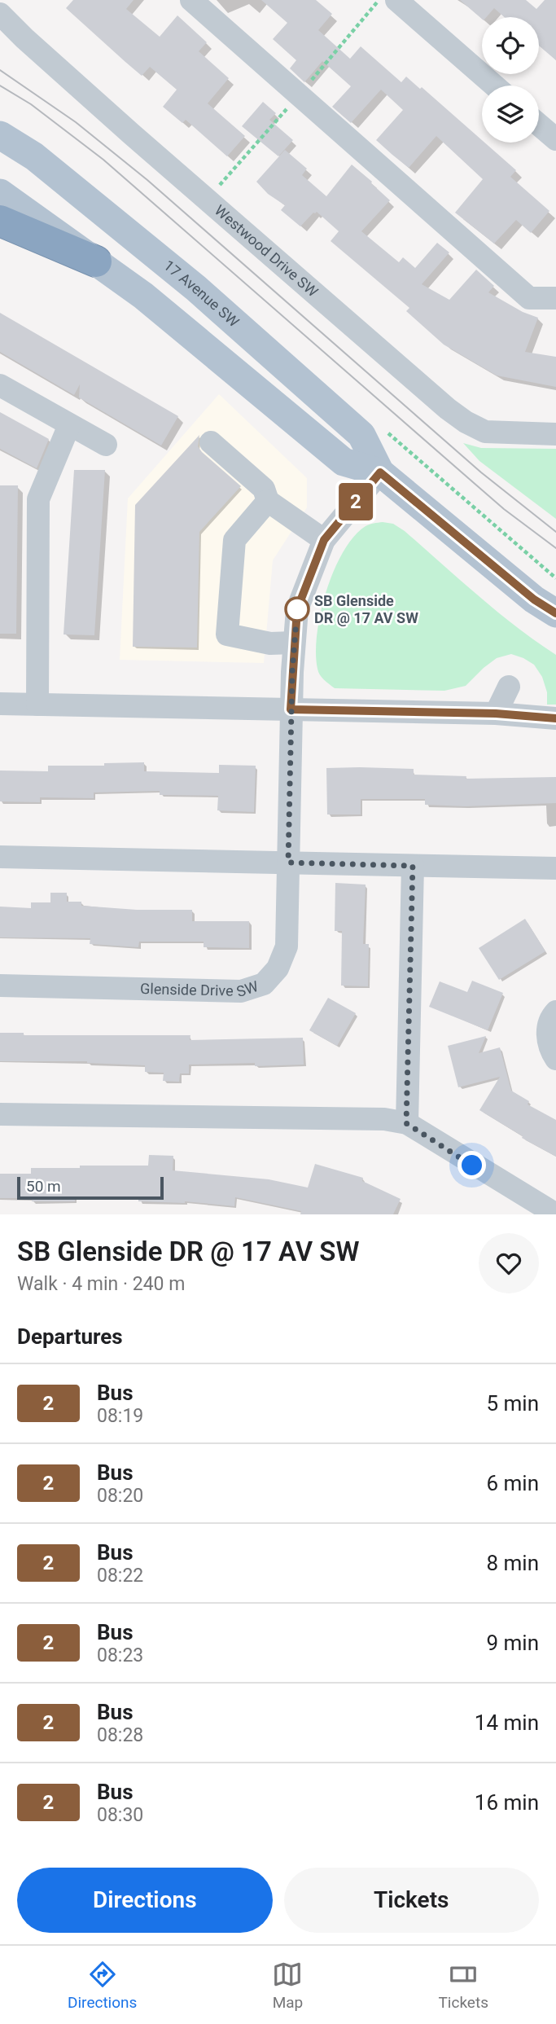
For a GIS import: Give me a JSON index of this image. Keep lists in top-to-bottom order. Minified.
{"streets":{"main road":["17 Avenue SW"],"street":["Westwood Drive SW","Glenside Drive SW"]},"crossings":[["17 Avenue SW","Glenside Drive SW"]],"places":["SB Glenside DR @ 17 AV SW"],"lines":["bus line 2"],"scale_bar":"50 m","page":{"on_map":"2","scale":"50 m","heading":[["SB Glenside DR @ 17 AV SW","Walk · 4 min · 240 m"],"Departures"],"list":[{"mark":"2","name":"Bus","note":"08:19","value":"5 min"},{"mark":"2","name":"Bus","note":"08:20","value":"6 min"},{"mark":"2","name":"Bus","note":"08:22","value":"8 min"},{"mark":"2","name":"Bus","note":"08:23","value":"9 min"},{"mark":"2","name":"Bus","note":"08:28","value":"14 min"},{"mark":"2","name":"Bus","note":"08:30","value":"16 min"}],"buttons":["Directions","Tickets"],"tabs":["Directions","Map","Tickets"]}}
